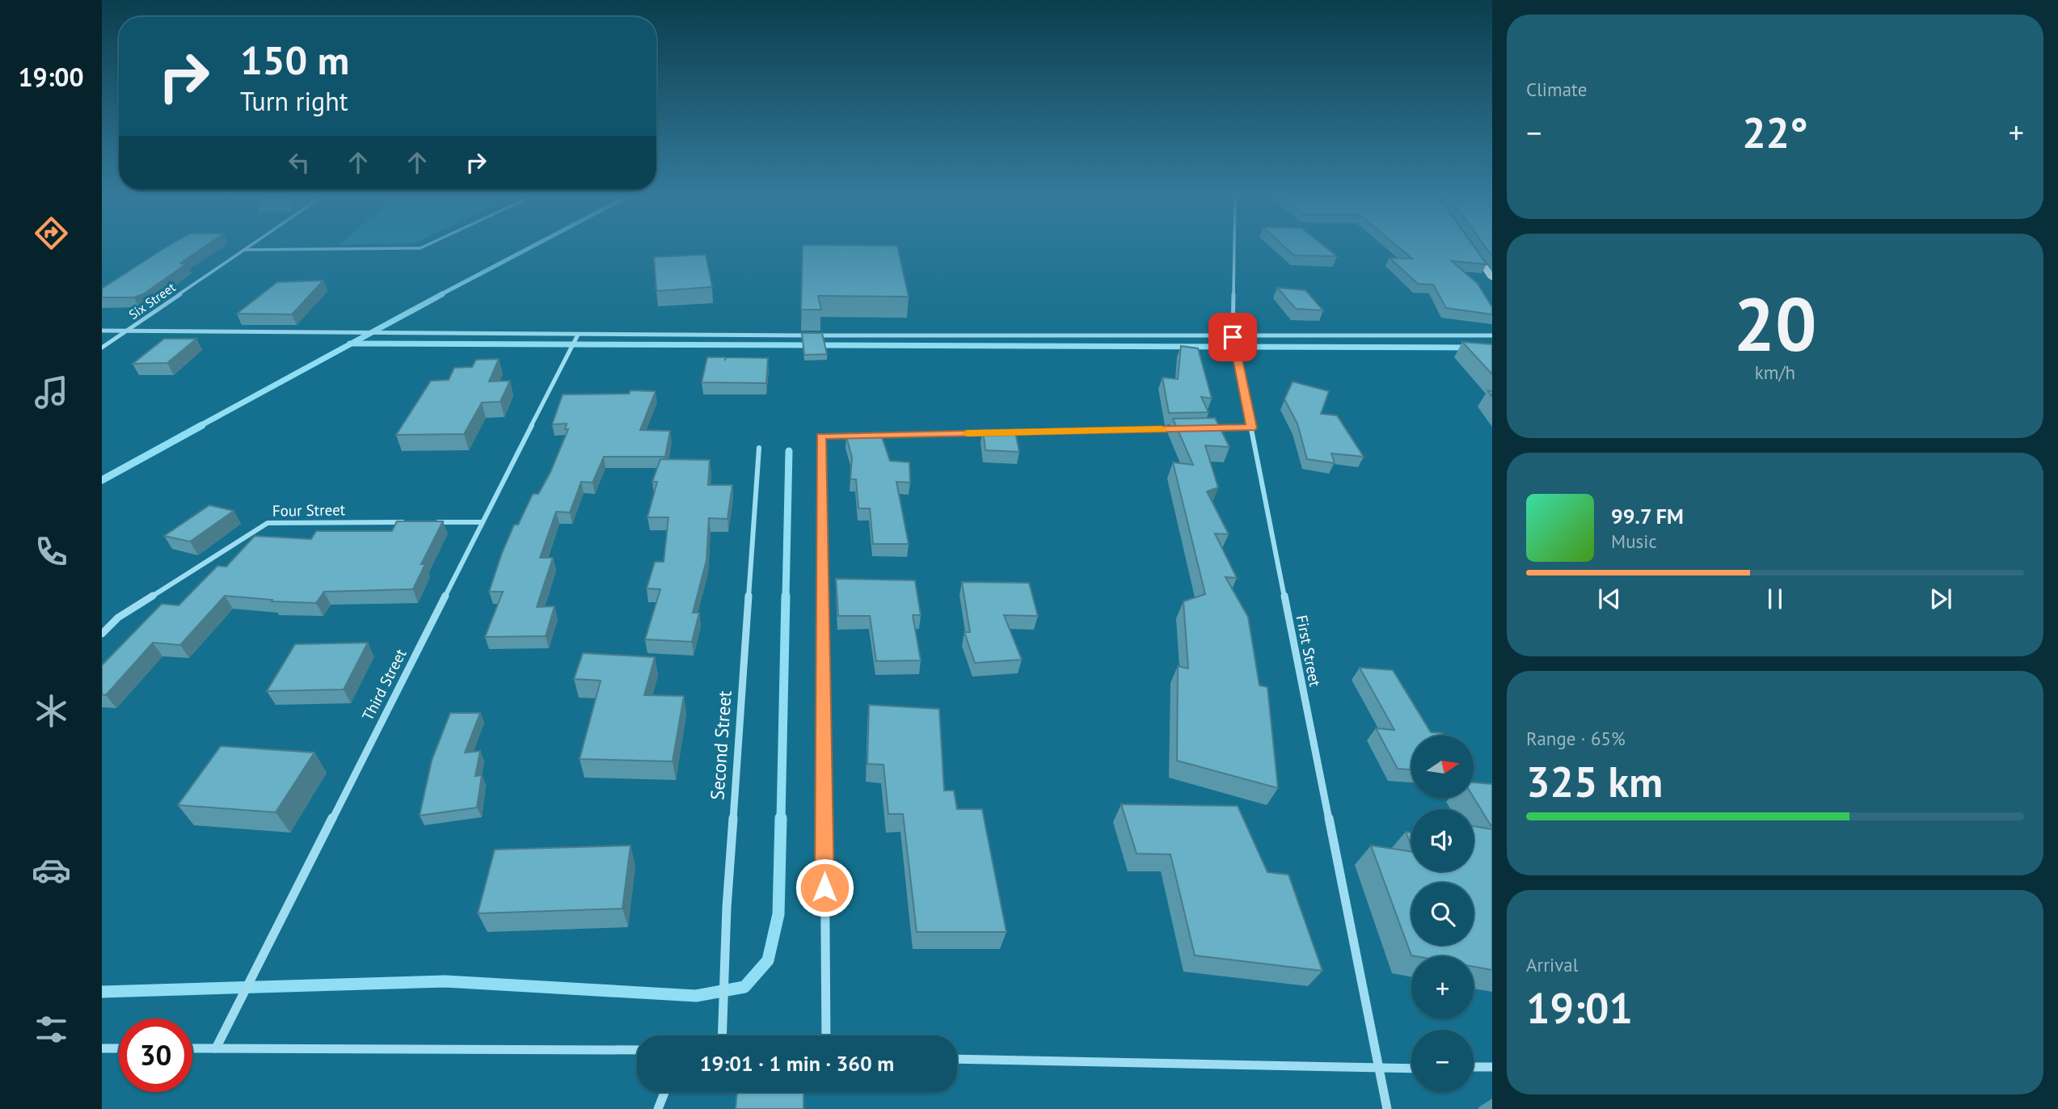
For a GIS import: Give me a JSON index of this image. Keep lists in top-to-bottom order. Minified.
{"streets":{"street":["Six Street","Four Street","First Street","Third Street","Second Street"]},"north":"right","page":{"tabs":"19:00","tile":["Climate",["20","km/h"],["Range · 65%","325 km"],["Arrival","19:01"]],"turn":["150 m","Turn right"],"heat":["−","22°","+"],"song":["99.7 FM","Music"],"map_buttons":["+","−"],"limit":"30","trip":"19:01 · 1 min · 360 m"}}
